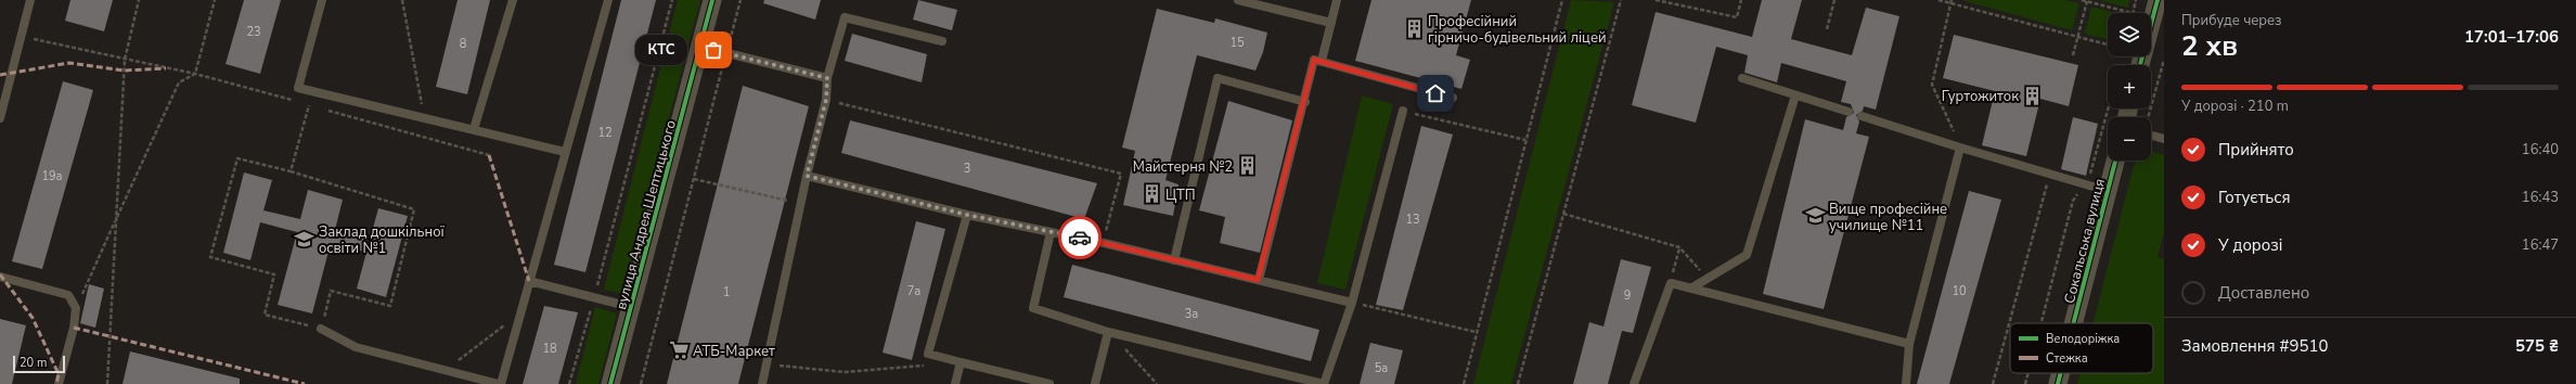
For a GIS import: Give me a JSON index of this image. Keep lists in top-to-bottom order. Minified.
{"streets":{"street":["вулиця Андрея Шептицького","Сокальська вулиця"]},"places":{"building":["Професійний гірничо-будівельний ліцей","Гуртожиток","Майстерня №2","ЦТП"],"other":["КТС"],"school or university":["Вище професійне училище №11","Заклад дошкільної освіти №1"],"supermarket":["АТБ-Маркет"]},"house_numbers":["23","15","8","12","3","19а","13","7а","10","1","9","3а","18","5а"],"legend":["Велодоріжка","Стежка"],"scale_bar":"20 m","page":{"heading":["2 хв","Прибуде через","17:01–17:06"],"panel":["Замовлення #9510","575 ₴"],"map_buttons":["+","−"],"bubble":"КТС","bar":"У дорозі · 210 m","list":[["Прийнято","16:40"],["Готується","16:43"],["У дорозі","16:47"],"Доставлено"],"scale":"20 m"}}
